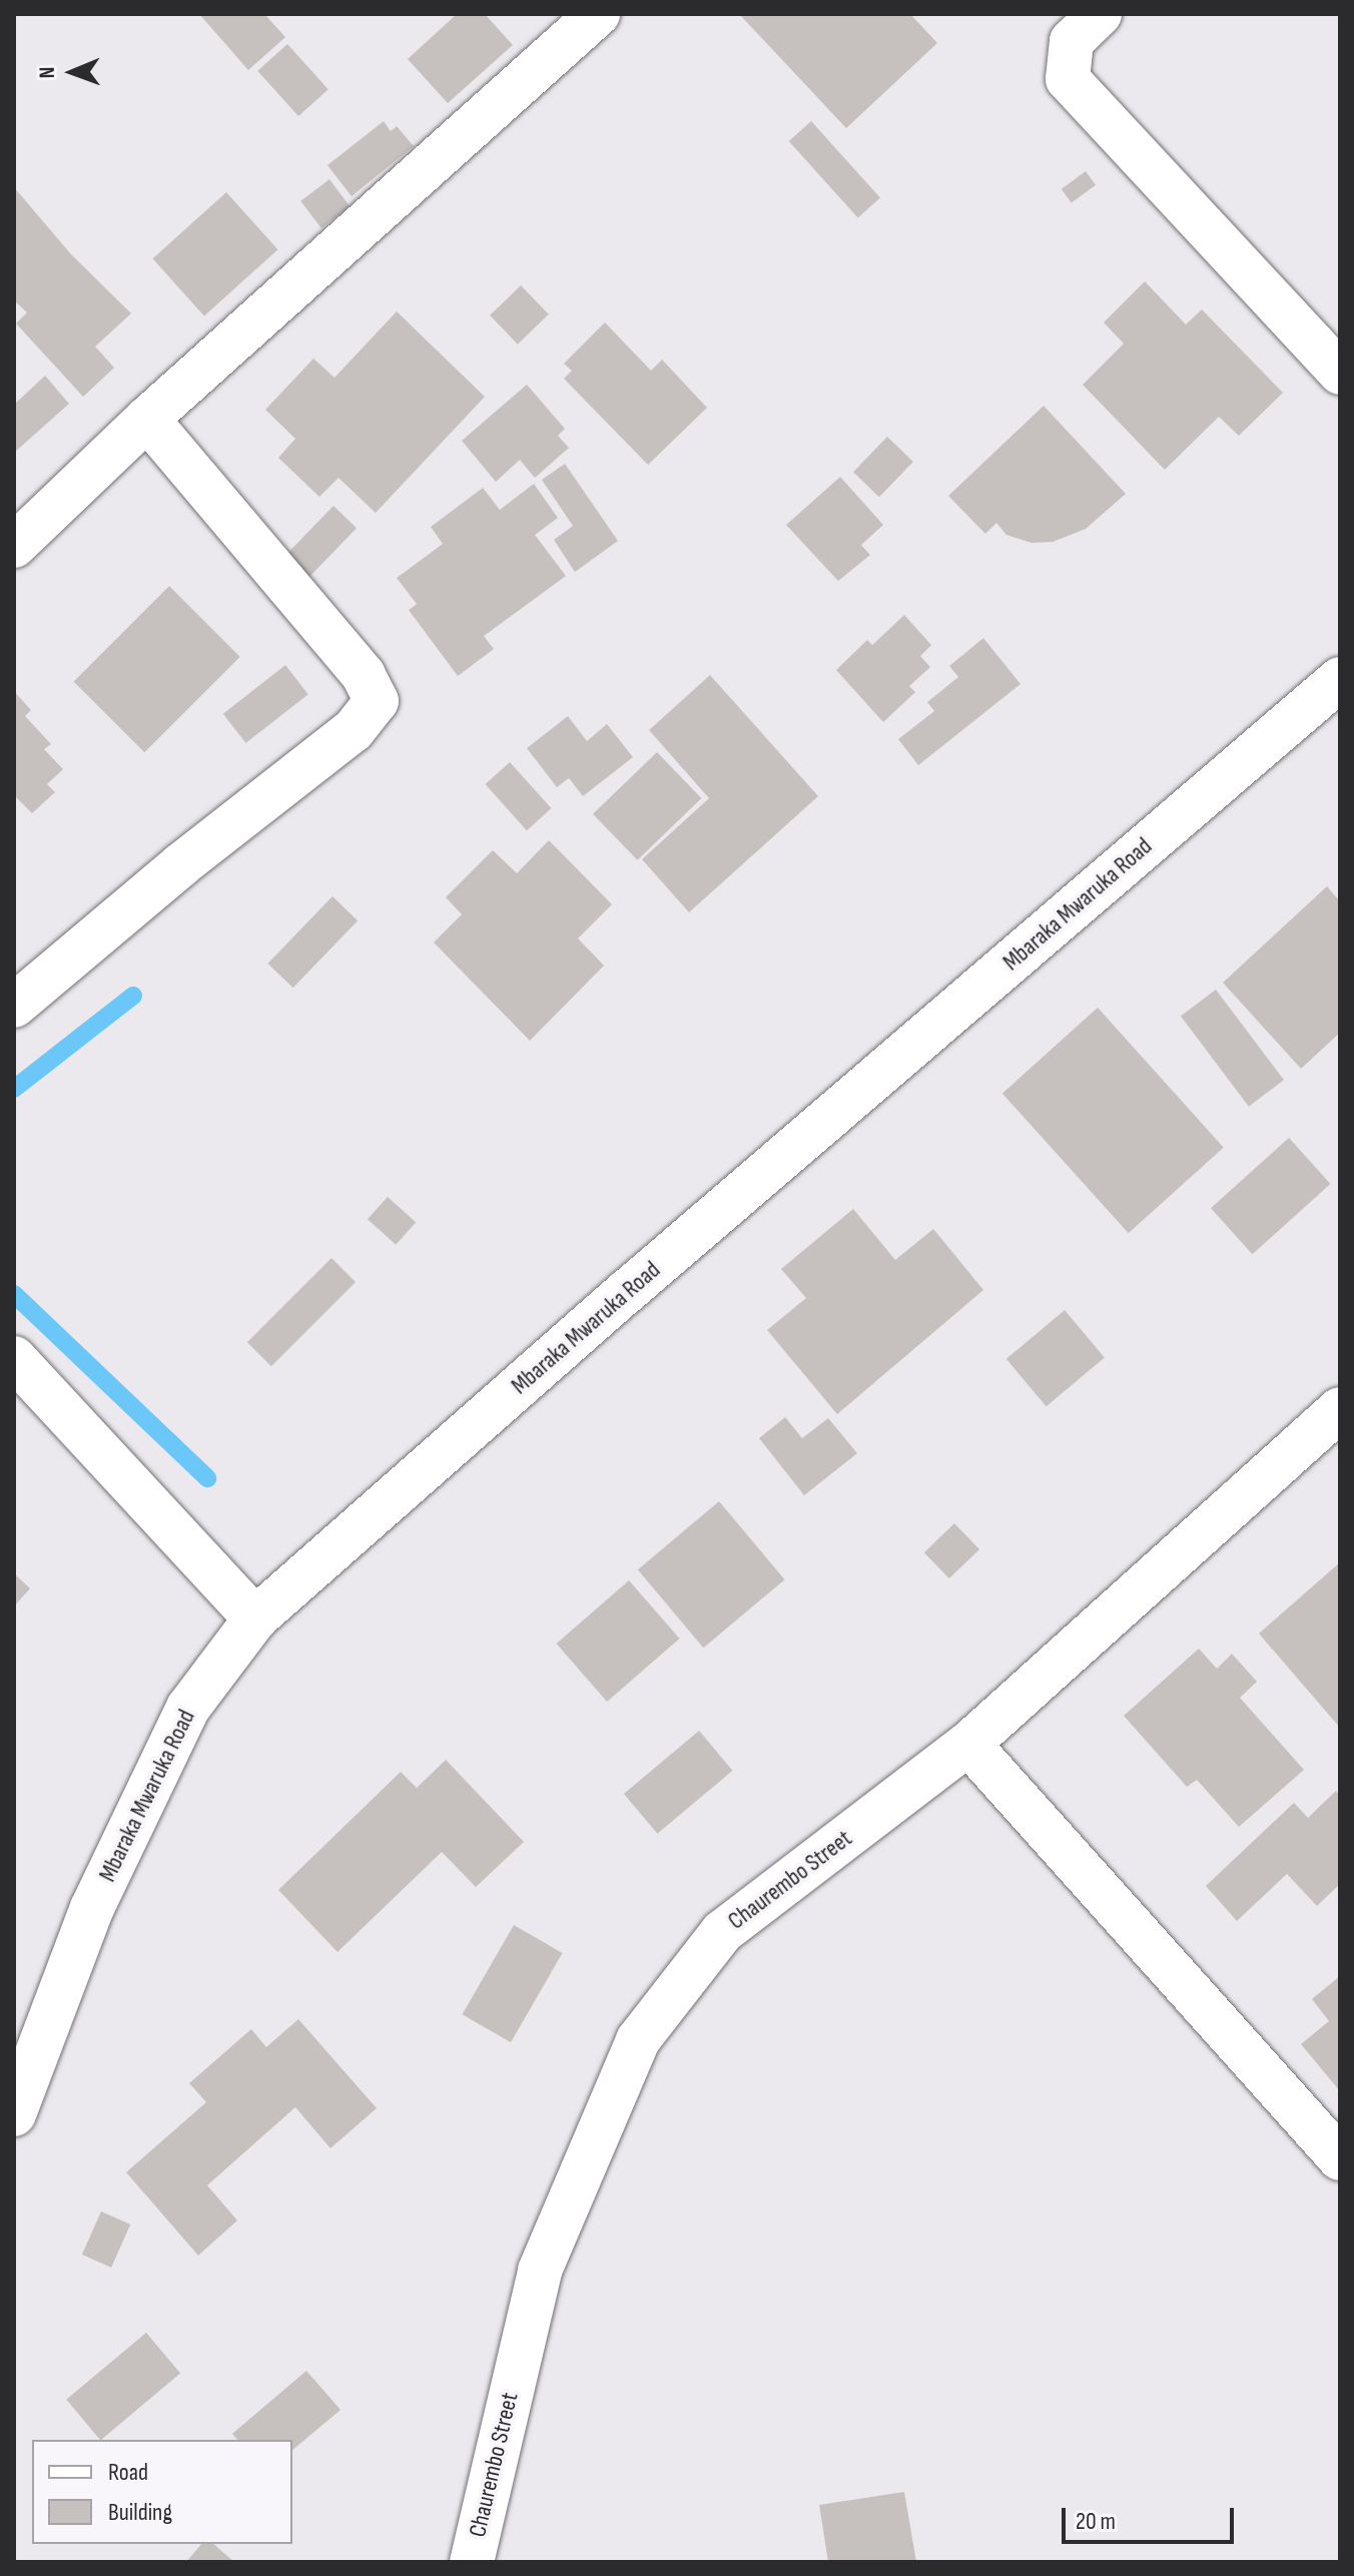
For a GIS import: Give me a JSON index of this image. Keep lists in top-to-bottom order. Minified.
{"streets":{"street":["Mbaraka Mwaruka Road","Chaurembo Street"]},"legend":["Road","Building"],"scale_bar":"20 m","north":"left"}
